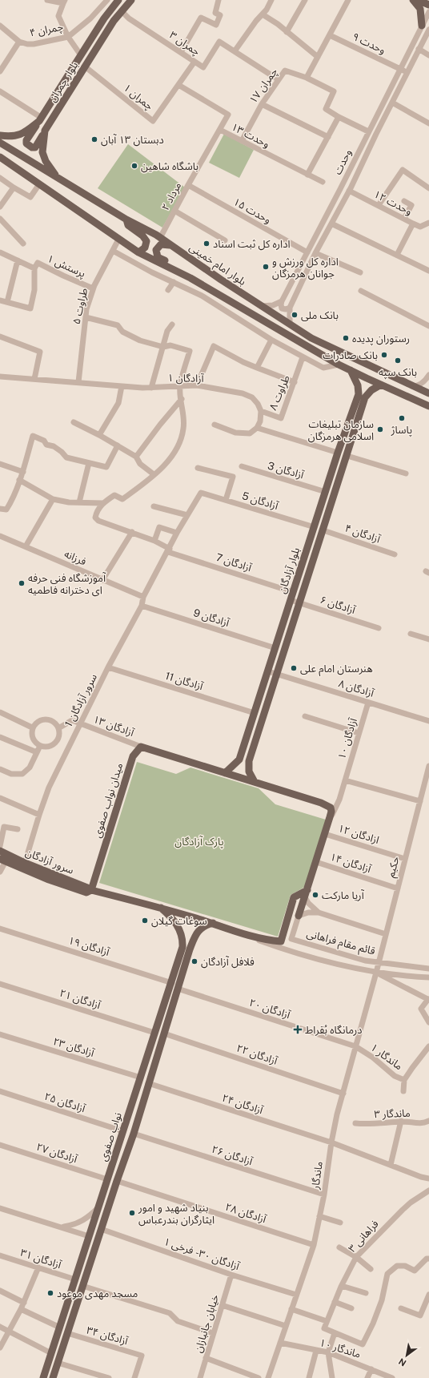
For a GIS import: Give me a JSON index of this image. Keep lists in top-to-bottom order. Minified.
{"streets":{"main road":["بلوار چمران","بلوار امام خمینی","بلوار آزادگان","میدان نواب صفوی","سرور آزادگان","نواب صفوی"],"street":["چمران ۴","چمران ۳","وحدت ۹","چمران ۱۷","چمران ۱","وحدت ۱۳","وحدت","مرداد ۲","وحدت ۱۲","وحدت ۱۵","پرستش ۱","طراوت ۵","آزادگان ۱","طراوت ۸","آزادگان 3","آزادگان 5","آزادگان ۴","فرزانه","آزادگان 7","آزادگان ۶","آزادگان 9","آزادگان 11","آزادگان ۸","سرور آزادگان 1","آزادگان ۱۳","آزادگان ۱۰","ازادگان ۱۲","آزادگان ۱۴","حکیم","قائم مقام فراهانی","آزادگان ۱۹","آزادگان ۲۱","آزادگان ۲۰","آزادگان ۲۳","آزادگان ۲۲","ماندگار ۱","آزادگان ۲۵","آزادگان ۲۴","ماندگار ۳","آزادگان ۲۷","آزادگان ۲۶","ماندگار","آزادگان ۲۸","فراهانی ۳","آزادگان ۳۰ - فرخی ۱","آزادگان ۳۱","خیابان جانبازان","آزادگان ۳۴","ماندگار ۱۰"]},"crossings":[["چمران ۳","بلوار چمران"],["چمران ۳","چمران ۱۷"],["چمران ۳","چمران ۱"],["وحدت ۹","وحدت"],["بلوار چمران","چمران ۱"],["بلوار چمران","بلوار امام خمینی"],["چمران ۱۷","وحدت ۱۳"],["چمران ۱","وحدت ۱۳"],["وحدت ۱۳","مرداد ۲"],["وحدت","وحدت ۱۲"],["وحدت","وحدت ۱۵"],["وحدت","بلوار امام خمینی"],["مرداد ۲","وحدت ۱۵"],["مرداد ۲","بلوار امام خمینی"],["پرستش ۱","طراوت ۵"],["طراوت ۵","آزادگان ۱"],["آزادگان ۱","طراوت ۸"],["آزادگان 3","بلوار آزادگان"],["آزادگان 5","بلوار آزادگان"],["آزادگان 5","سرور آزادگان 1"],["آزادگان ۴","بلوار آزادگان"],["فرزانه","سرور آزادگان 1"],["آزادگان 7","بلوار آزادگان"],["آزادگان 7","سرور آزادگان 1"],["بلوار آزادگان","آزادگان ۶"],["بلوار آزادگان","آزادگان 9"],["بلوار آزادگان","آزادگان 11"],["بلوار آزادگان","آزادگان ۸"],["آزادگان 9","سرور آزادگان 1"],["آزادگان 11","سرور آزادگان 1"],["آزادگان ۸","آزادگان ۱۰"],["سرور آزادگان 1","آزادگان ۱۳"],["سرور آزادگان 1","سرور آزادگان"],["آزادگان ۱۳","میدان نواب صفوی"],["میدان نواب صفوی","سرور آزادگان"],["ازادگان ۱۲","حکیم"],["آزادگان ۱۴","حکیم"],["حکیم","قائم مقام فراهانی"],["حکیم","ماندگار"],["قائم مقام فراهانی","ماندگار"],["آزادگان ۱۹","نواب صفوی"],["آزادگان ۲۱","نواب صفوی"],["آزادگان ۲۰","ماندگار ۱"],["آزادگان ۲۰","نواب صفوی"],["آزادگان ۲۰","ماندگار"],["آزادگان ۲۳","نواب صفوی"],["آزادگان ۲۲","نواب صفوی"],["آزادگان ۲۲","ماندگار"],["ماندگار ۱","ماندگار"],["آزادگان ۲۵","نواب صفوی"],["آزادگان ۲۴","نواب صفوی"],["آزادگان ۲۴","ماندگار"],["نواب صفوی","آزادگان ۲۷"],["نواب صفوی","آزادگان ۲۶"],["نواب صفوی","آزادگان ۲۸"],["نواب صفوی","آزادگان ۳۰ - فرخی ۱"],["نواب صفوی","آزادگان ۳۱"],["نواب صفوی","آزادگان ۳۴"],["آزادگان ۲۶","ماندگار"],["ماندگار","آزادگان ۲۸"],["ماندگار","آزادگان ۳۰ - فرخی ۱"],["ماندگار","ماندگار ۱۰"],["آزادگان ۳۰ - فرخی ۱","خیابان جانبازان"]],"parks":["پارک آزادگان"],"places":{"other":["دبستان ۱۳ آبان","باشگاه شاهین","اداره کل ثبت اسناد","اداره کل ورزش و جوانان هرمزگان","بانک ملی","رستوران پدیده","بانک صادرات","بانک سپه","پاساژ","سازمان تبلیغات اسلامی هرمزگان","آموزشگاه فنی حرفه ای دخترانه فاطمیه","هنرستان امام علی","آریا مارکت","سوغات گیلان","فلافل آزادگان","بنیاد شهید و امور ایثارگران بندرعباس","مسجد مهدی موعود"],"health":["درمانگاه بُقراط"]},"north":"bottom left"}
